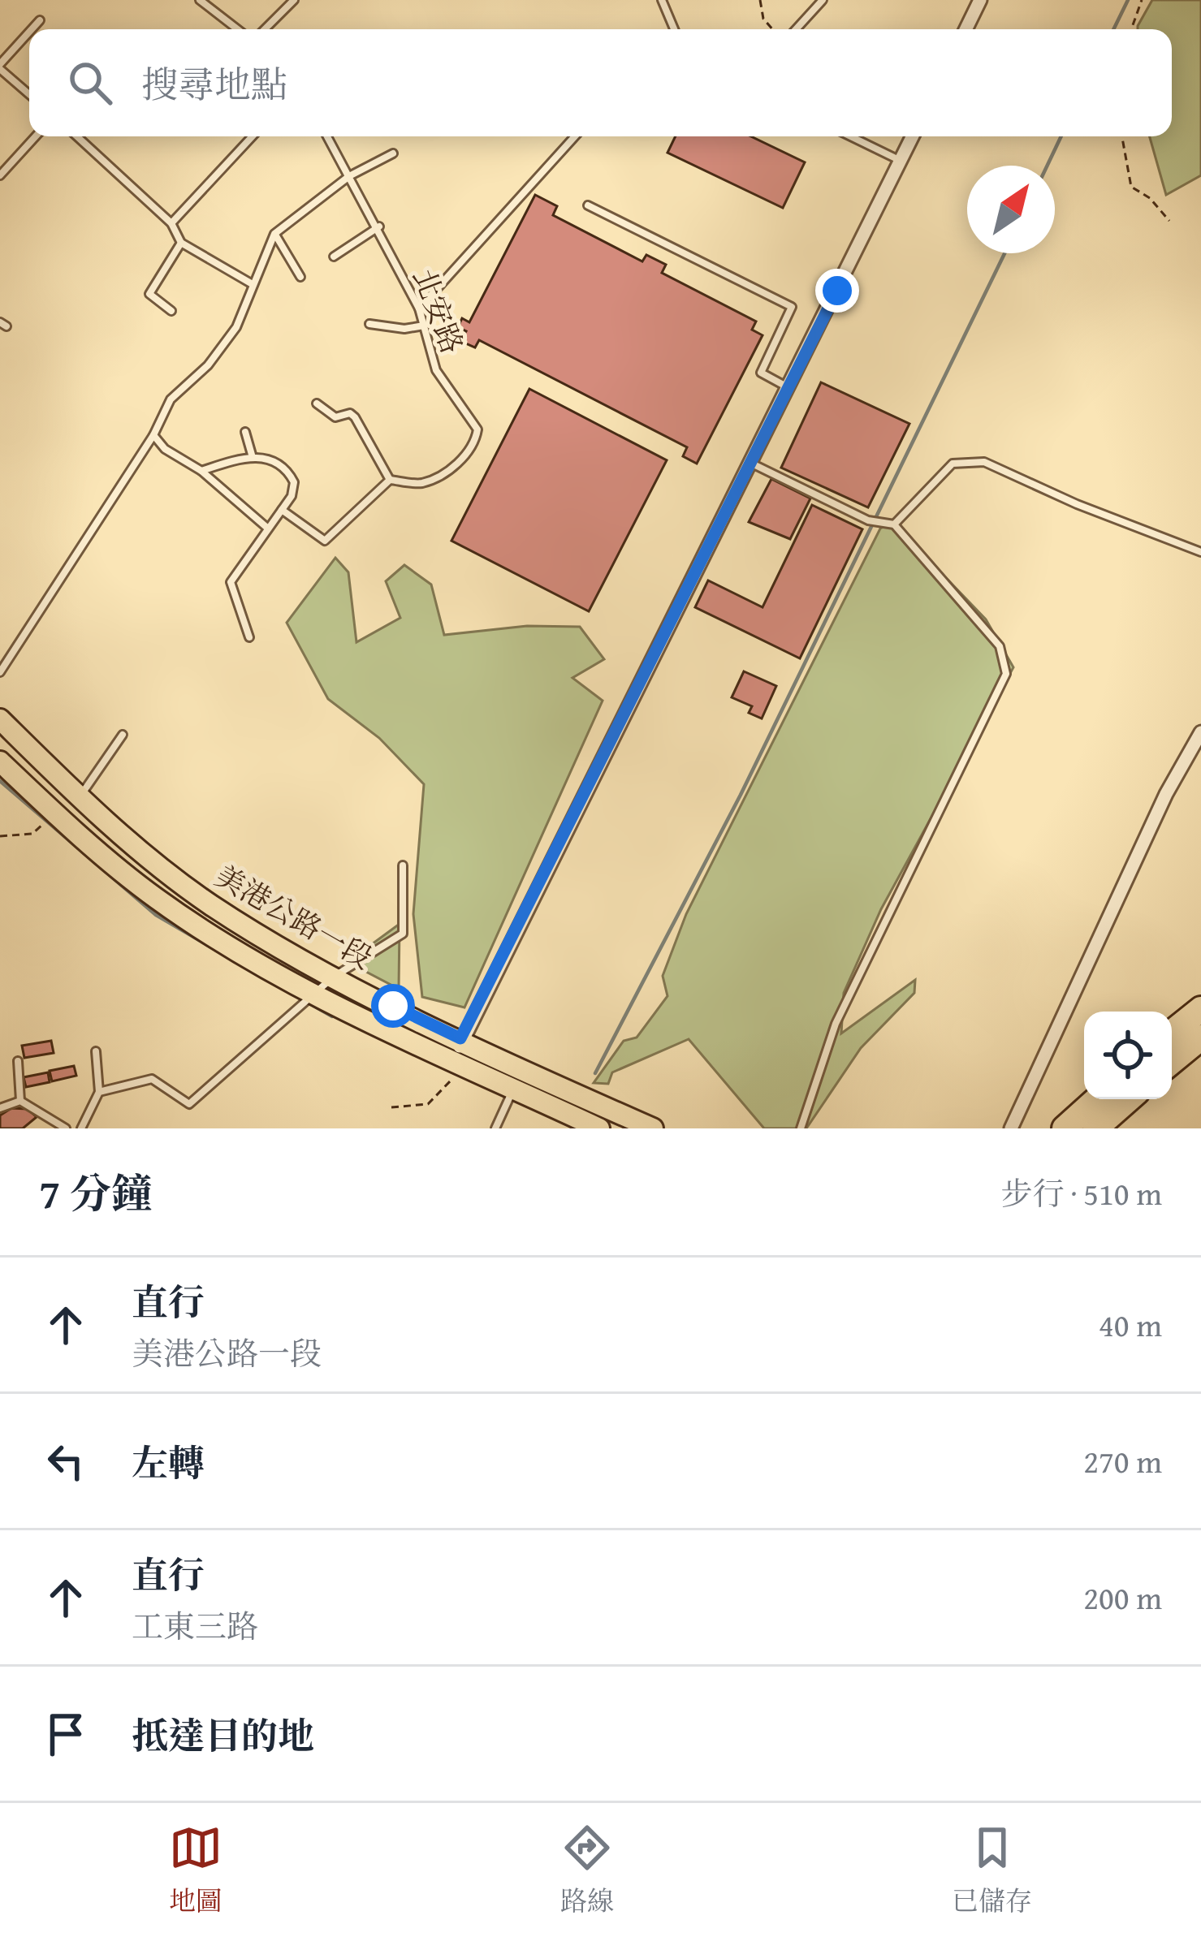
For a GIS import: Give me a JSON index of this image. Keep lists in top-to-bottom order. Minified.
{"streets":{"main road":["美港公路一段"],"lane":["北安路"]},"north":"top right","page":{"search":"搜尋地點","heading":["7 分鐘","步行 · 510 m"],"list":[["直行","美港公路一段","40 m"],["左轉","270 m"],["直行","工東三路","200 m"],"抵達目的地"],"nav":["地圖","路線","已儲存"]}}
